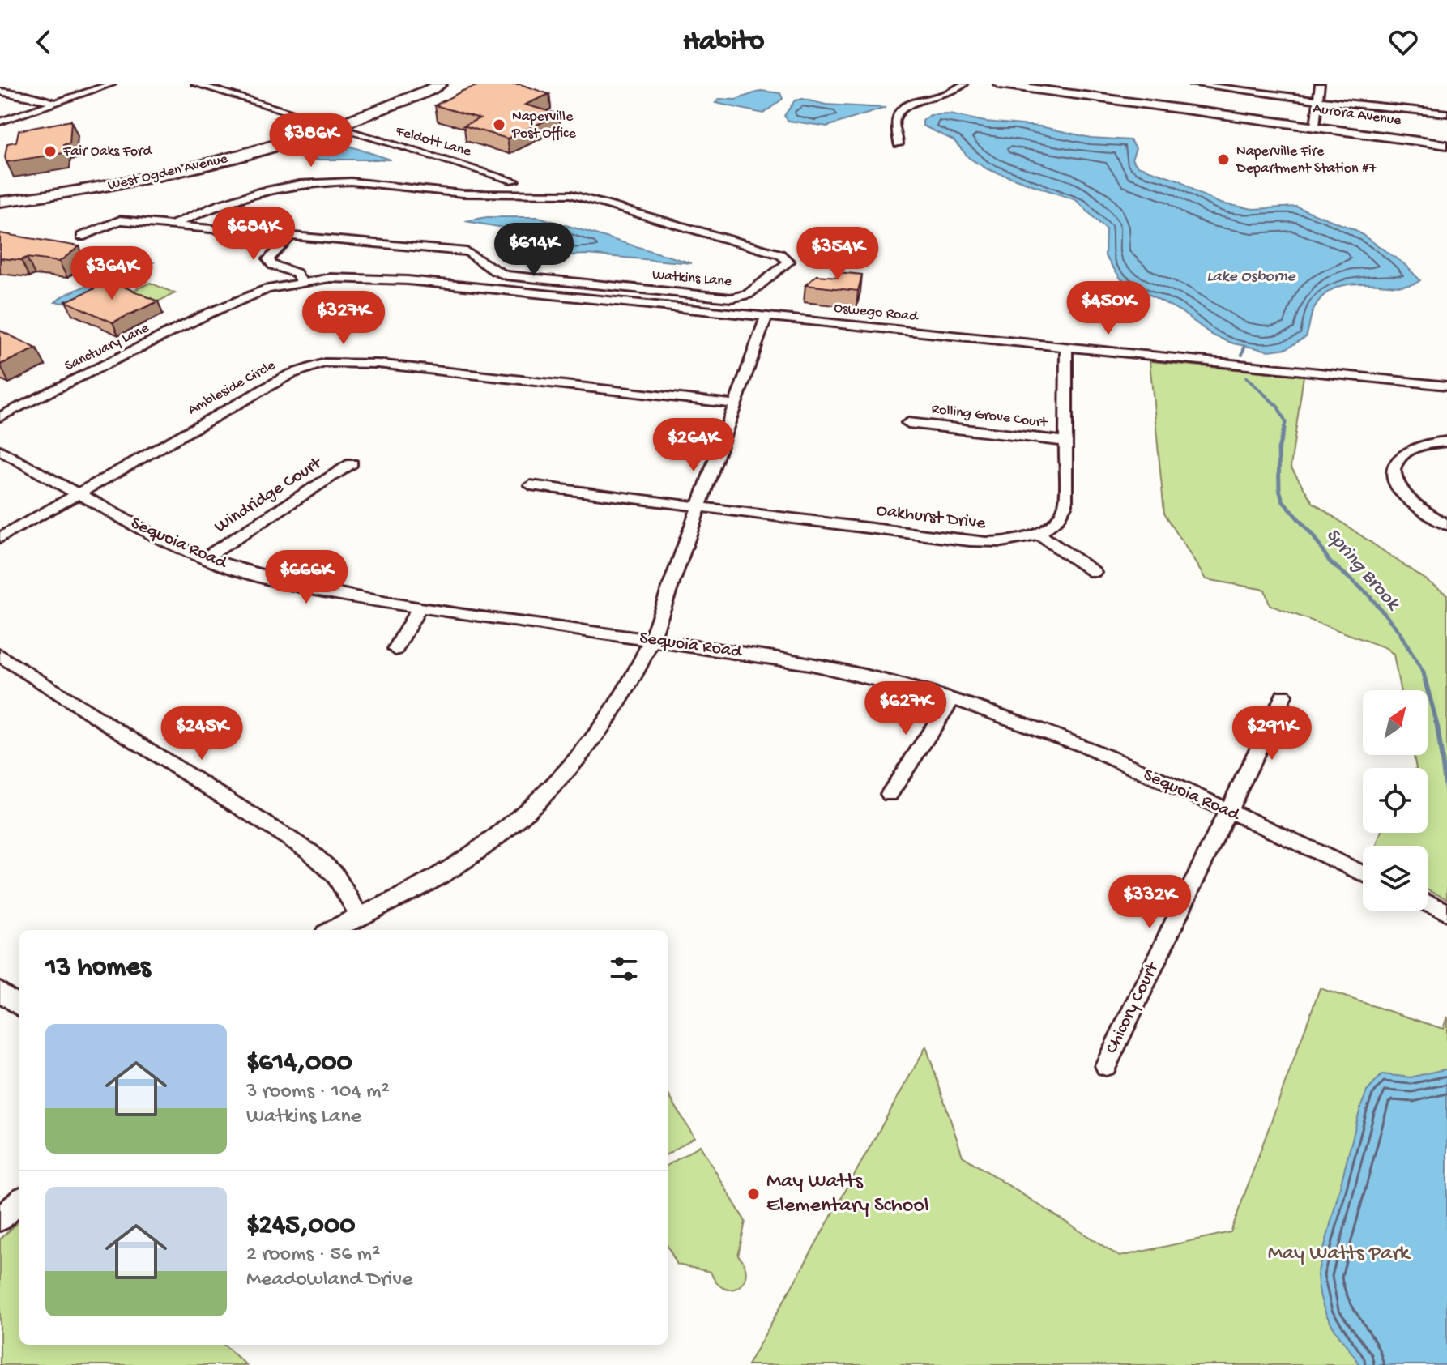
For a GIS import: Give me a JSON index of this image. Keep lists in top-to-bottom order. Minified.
{"streets":{"main road":["Aurora Avenue","West Ogden Avenue"],"street":["Feldott Lane","Watkins Lane","Oswego Road","Sanctuary Lane","Ambleside Circle","Rolling Grove Court","Windridge Court","Oakhurst Drive","Sequoia Road","Chicory Court"]},"crossings":[["Feldott Lane","West Ogden Avenue"],["Oswego Road","Sanctuary Lane"],["Oswego Road","Oakhurst Drive"],["Ambleside Circle","Sequoia Road"],["Rolling Grove Court","Oakhurst Drive"],["Windridge Court","Sequoia Road"],["Sequoia Road","Chicory Court"]],"water":["Lake Osborne","Spring Brook"],"parks":["May Watts Park"],"places":["Naperville Post Office","Fair Oaks Ford","Naperville Fire Department Station #7","May Watts Elementary School"],"north":"top right","page":{"header":"Habito","price":["$386K","$684K","$614K","$354K","$364K","$450K","$327K","$264K","$666K","$627K","$245K","$291K","$332K"],"heading":"13 homes","list":[{"name":"$614,000","note":"3 rooms · 104 m² · Watkins Lane"},{"name":"$245,000","note":"2 rooms · 56 m² · Meadowland Drive"}]}}
